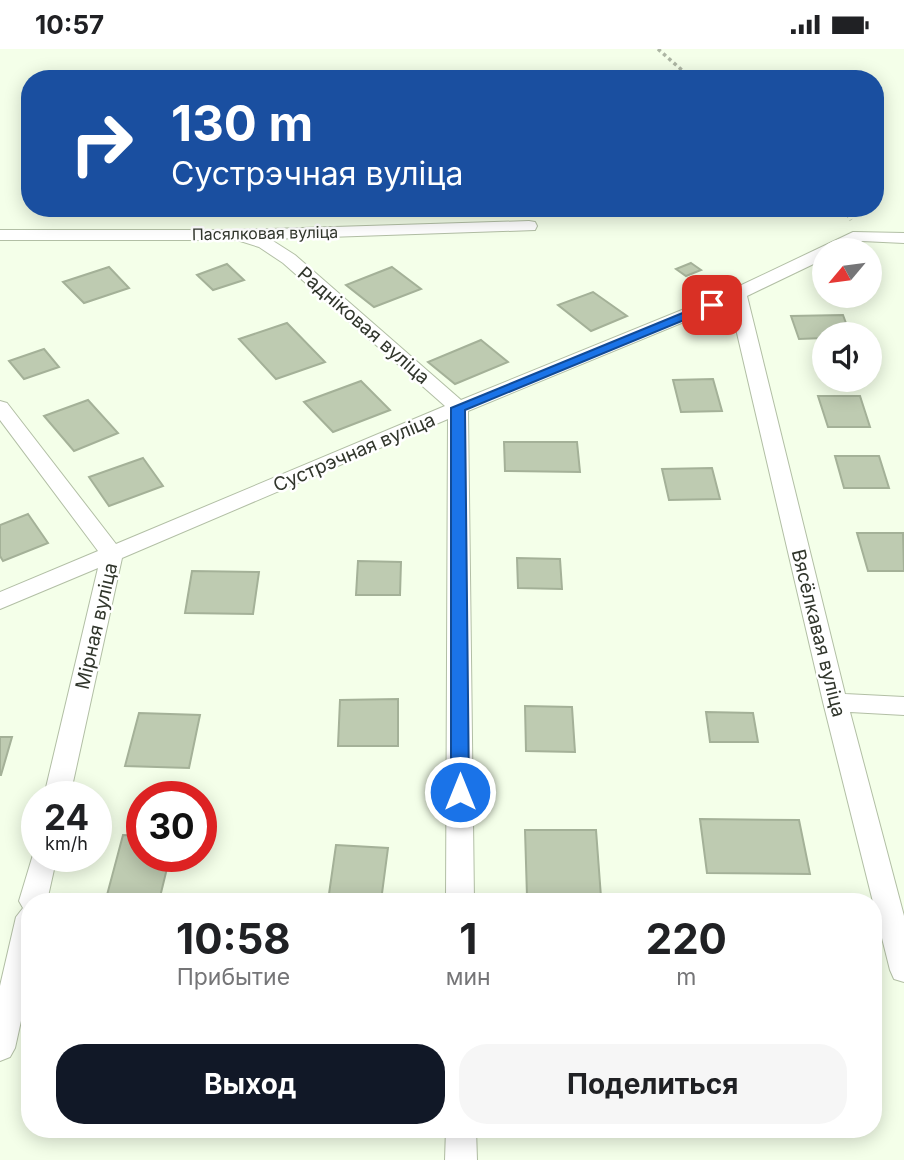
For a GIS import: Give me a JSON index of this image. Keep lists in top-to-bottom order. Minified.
{"streets":{"street":["Пасялковая вуліца","Радніковая вуліца","Сустрэчная вуліца","Мірная вуліца","Вясёлкавая вуліца"]},"crossings":[["Пасялковая вуліца","Радніковая вуліца"],["Радніковая вуліца","Сустрэчная вуліца"],["Сустрэчная вуліца","Мірная вуліца"],["Сустрэчная вуліца","Вясёлкавая вуліца"]],"north":"bottom left","page":{"status":"10:57","turn":["130 m","Сустрэчная вуліца"],"speed":"24 km/h","limit":"30","eta":["10:58","Прибытие","1","мин","220","m"],"buttons":["Выход","Поделиться"]}}
